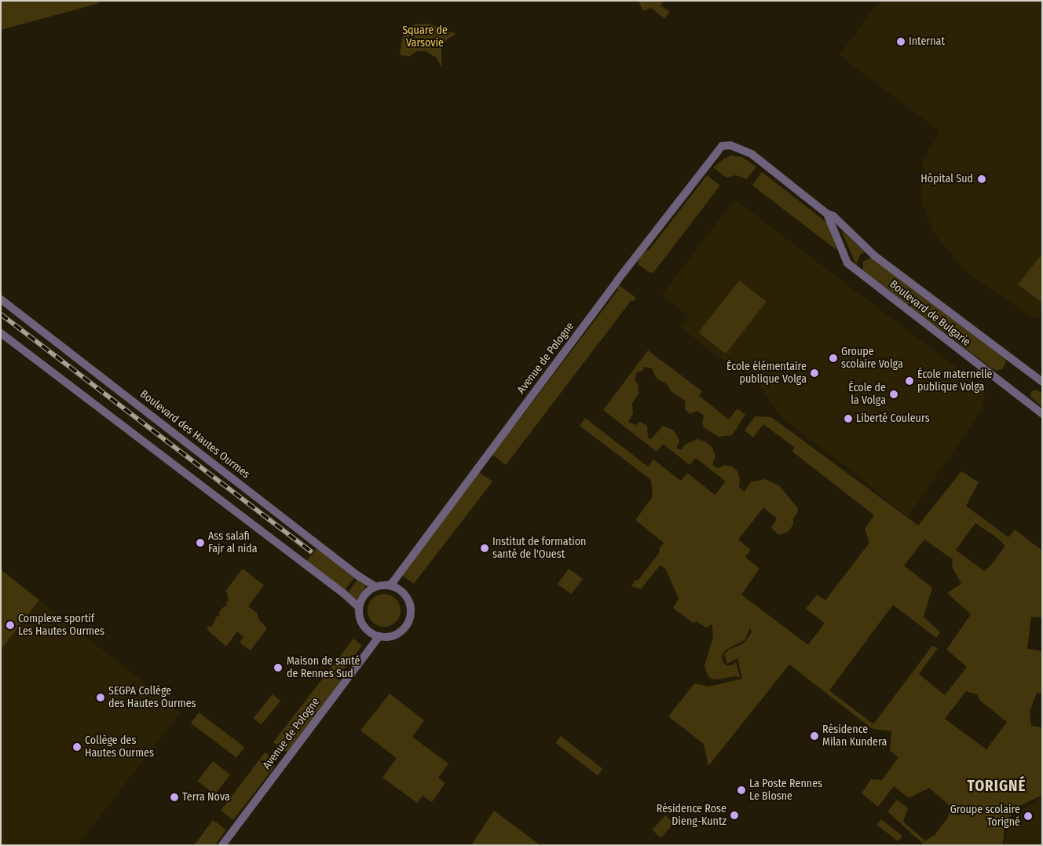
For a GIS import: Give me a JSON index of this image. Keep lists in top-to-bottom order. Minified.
{"streets":{"street":["Boulevard de Bulgarie","Avenue de Pologne","Boulevard des Hautes Ourmes"]},"crossings":[["Boulevard de Bulgarie","Avenue de Pologne"],["Avenue de Pologne","Boulevard des Hautes Ourmes"]],"districts":["TORIGNÉ"],"parks":["Square de Varsovie"],"places":["Internat","Hôpital Sud","Groupe scolaire Volga","École élémentaire publique Volga","École maternelle publique Volga","École de la Volga","Liberté Couleurs","Ass salafi Fajr al nida","Institut de formation santé de l'Ouest","Complexe sportif Les Hautes Ourmes","Maison de santé de Rennes Sud","SEGPA Collège des Hautes Ourmes","Résidence Milan Kundera","Collège des Hautes Ourmes","La Poste Rennes Le Blosne","Terra Nova","Résidence Rose Dieng-Kuntz","Groupe scolaire Torigné"]}
